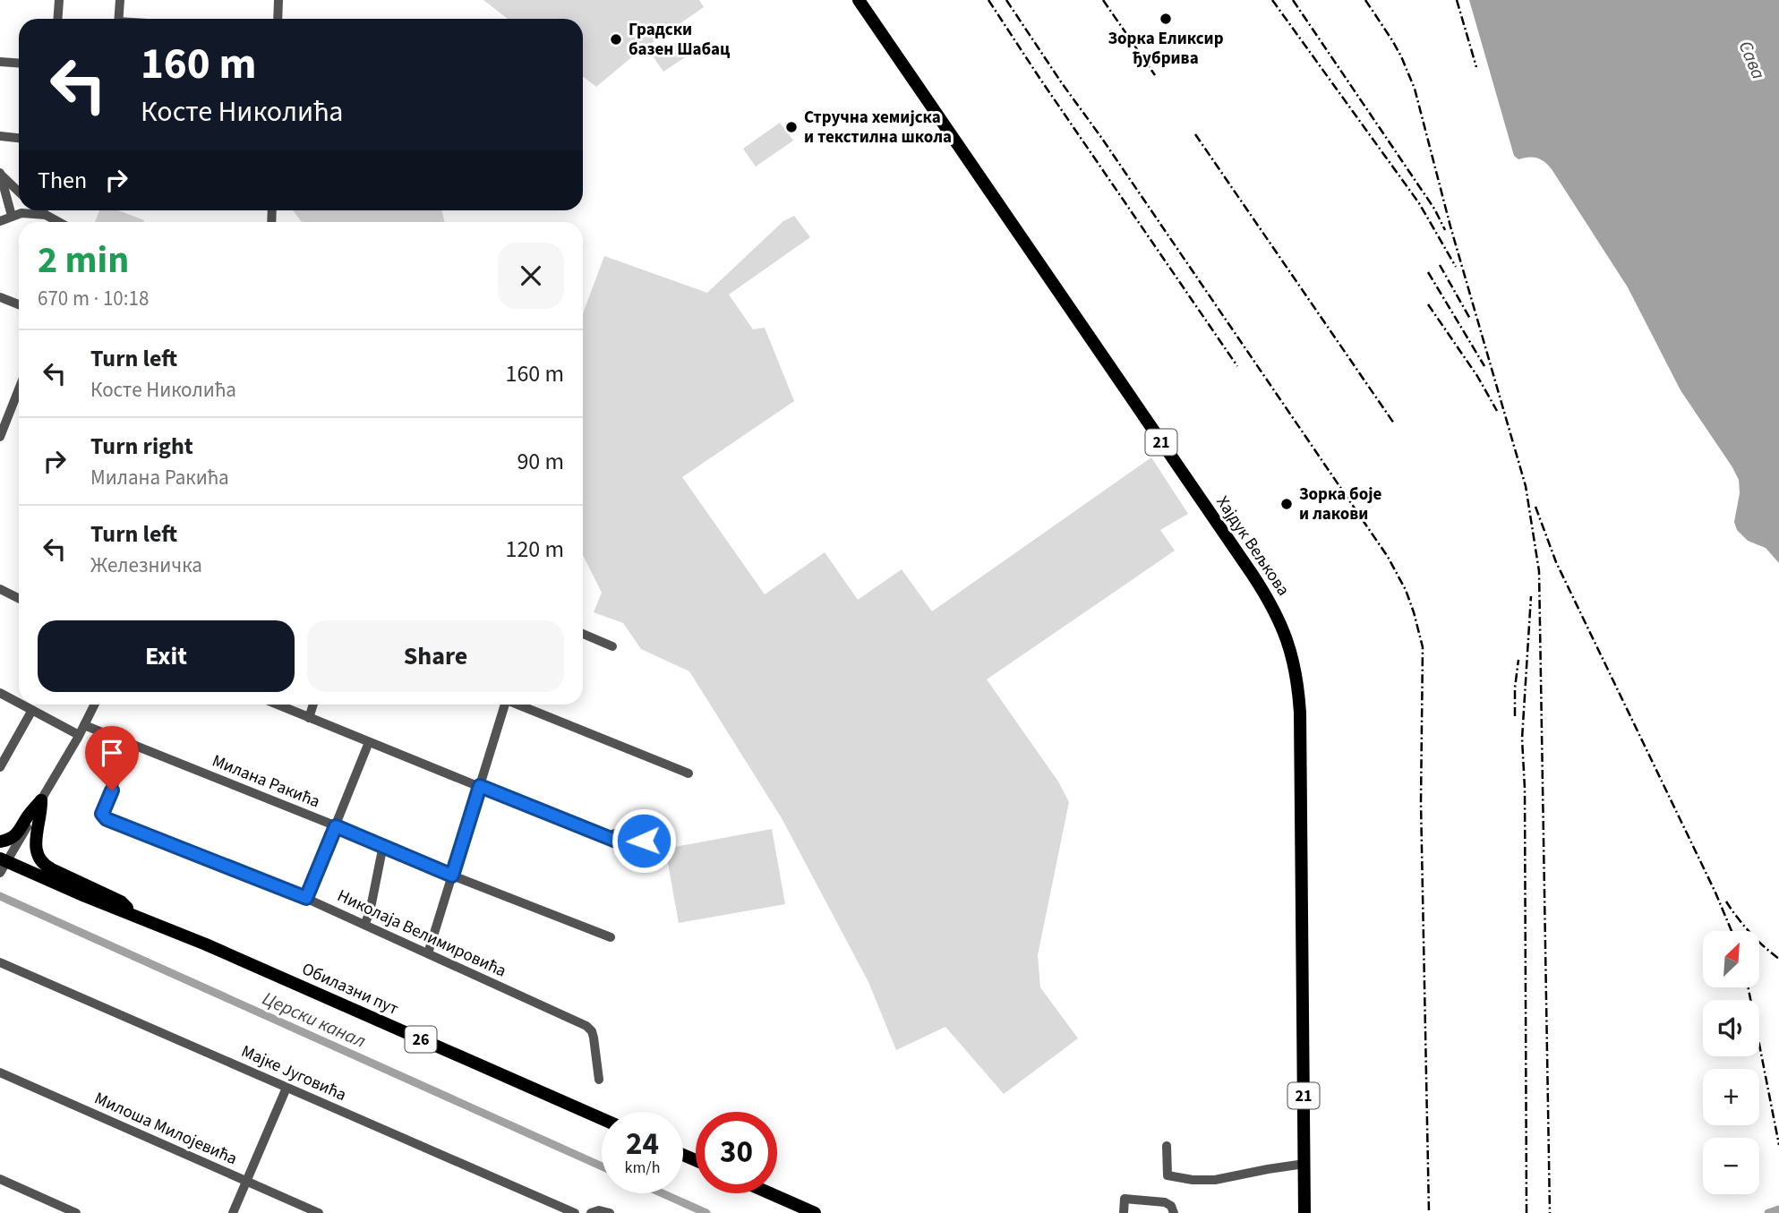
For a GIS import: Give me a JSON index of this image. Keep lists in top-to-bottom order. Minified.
{"streets":{"main road":["21","Хајдук Вељкова","Обилазни пут","26"],"street":["Милана Ракића","Николаја Велимировића","Мајке Југовића","Милоша Милојевића"]},"crossings":[["Милана Ракића","Николаја Велимировића"]],"water":["Сава","Церски канал"],"places":["Зорка Еликсир ђубрива","Градски базен Шабац","Стручна хемијска и текстилна школа","Зорка боје и лакови"],"north":"top right","page":{"turn":["160 m","Косте Николића"],"then":"Then","heading":["2 min","670 m · 10:18"],"list":[{"name":"Turn left","note":"Косте Николића","value":"160 m"},{"name":"Turn right","note":"Милана Ракића","value":"90 m"},{"name":"Turn left","note":"Железничка","value":"120 m"}],"buttons":["Exit","Share"],"map_buttons":["+","−"],"speed":"24 km/h","limit":"30"}}
